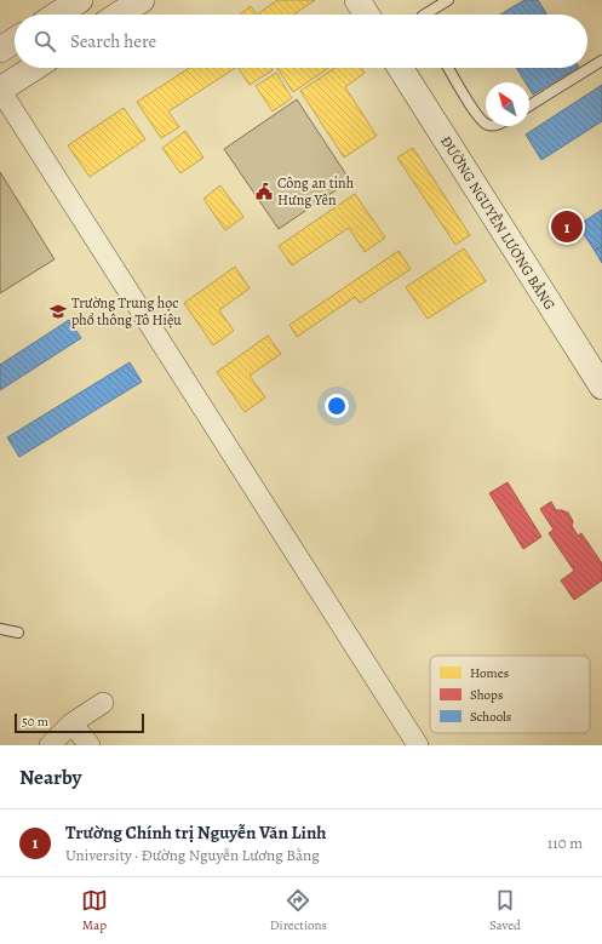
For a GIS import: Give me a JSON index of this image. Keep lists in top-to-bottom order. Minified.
{"streets":{"street":["ĐƯỜNG NGUYỄN LƯƠNG BẰNG"]},"places":{"public building":["Công an tỉnh Hưng Yên"],"school or university":["Trường Trung học phổ thông Tô Hiệu"]},"legend":["Homes","Shops","Schools"],"scale_bar":"50 m","north":"top left","page":{"search":"Search here","pins":"1","scale":"50 m","heading":"Nearby","list":[{"mark":"1","name":"Trường Chính trị Nguyễn Văn Linh","note":"University · Đường Nguyễn Lương Bằng","value":"110 m"}],"nav":["Map","Directions","Saved"]}}
